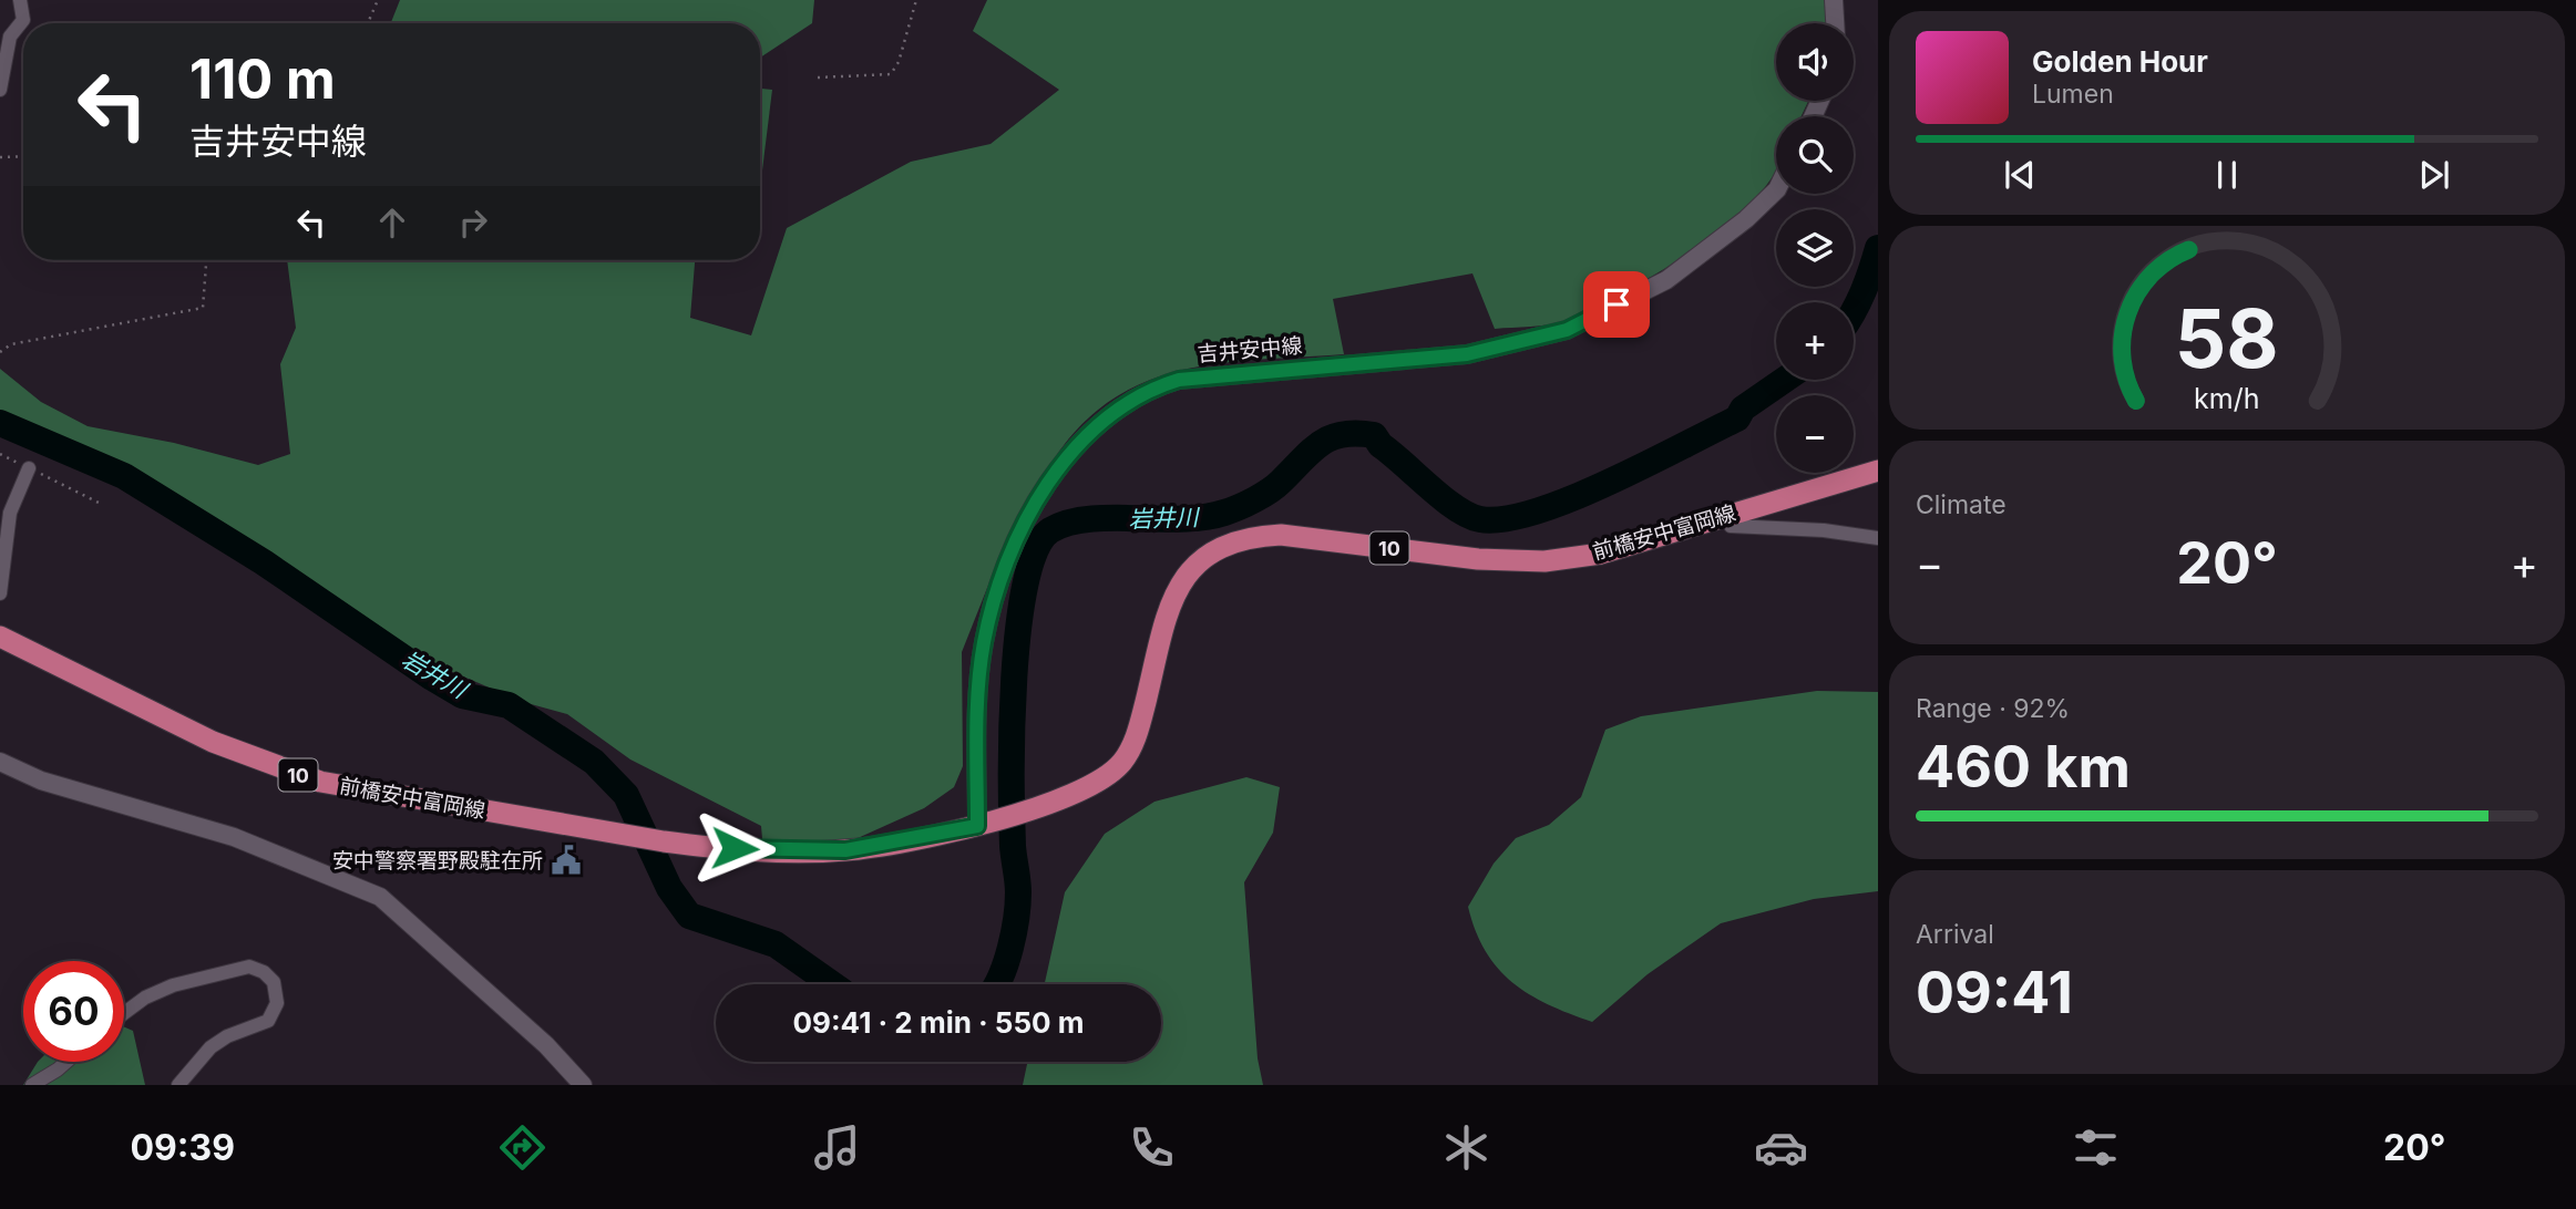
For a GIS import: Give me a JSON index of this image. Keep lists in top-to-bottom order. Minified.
{"streets":{"main road":["吉井安中線","前橋安中富岡線","10"]},"crossings":[["吉井安中線","前橋安中富岡線"]],"water":["岩井川"],"places":{"public building":["安中警察署野殿駐在所"]},"page":{"map_buttons":["+","−"],"turn":["110 m","吉井安中線"],"song":["Golden Hour","Lumen"],"tile":["Climate",["Range · 92%","460 km"],["Arrival","09:41"]],"heat":["−","20°","+"],"limit":"60","trip":"09:41 · 2 min · 550 m","tabs":["09:39","20°"],"gauge":["58","km/h"]}}
